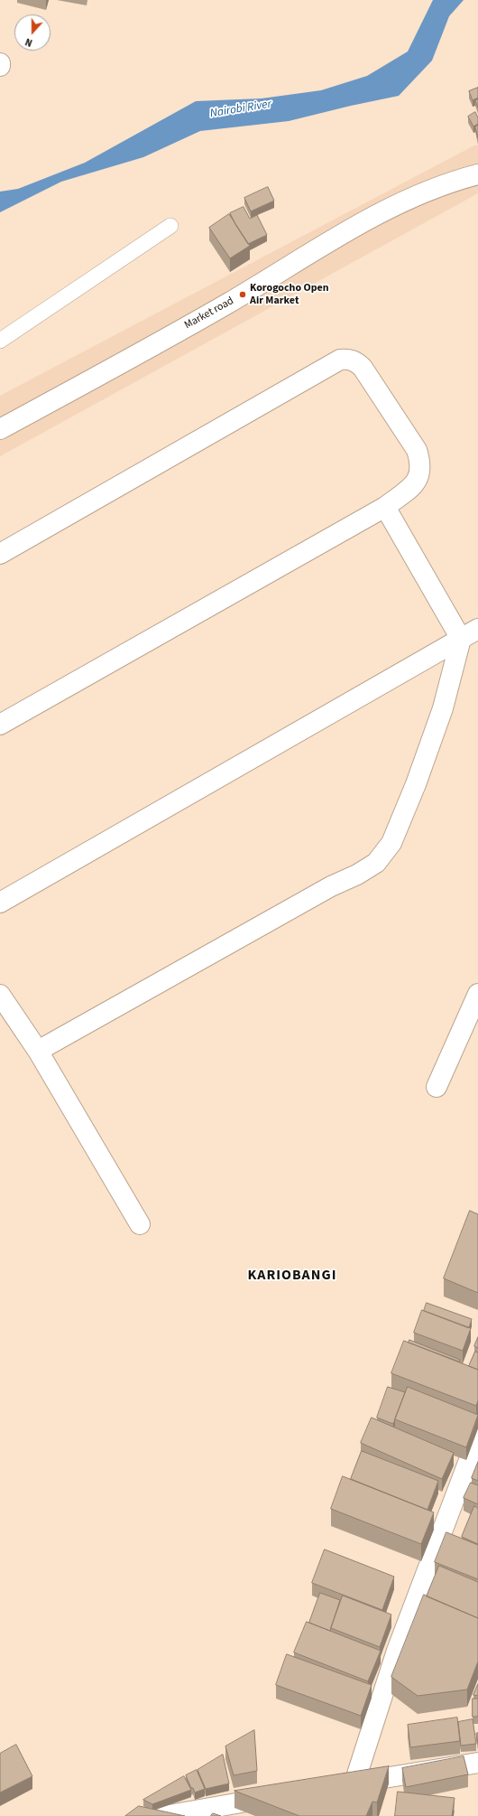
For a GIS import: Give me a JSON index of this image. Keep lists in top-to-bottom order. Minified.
{"streets":{"street":["Market road"]},"districts":["KARIOBANGI"],"water":["Nairobi River"],"places":["Korogocho Open Air Market"],"north":"bottom"}
